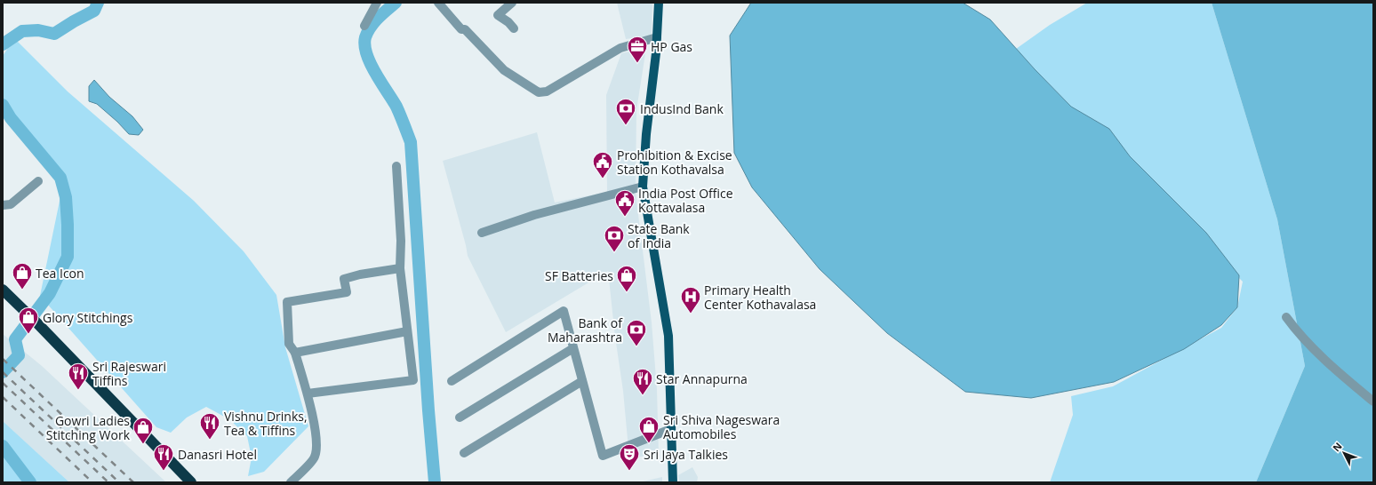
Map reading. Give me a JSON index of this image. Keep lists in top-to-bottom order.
{
  "places": {
    "office": ["HP Gas"],
    "bank": ["IndusInd Bank", "State Bank of India", "Bank of Maharashtra"],
    "public building": ["Prohibition & Excise Station Kothavalsa", "India Post Office Kottavalasa"],
    "shop": [
      "Tea Icon",
      "SF Batteries",
      "Glory Stitchings",
      "Sri Shiva Nageswara Automobiles",
      "Gowri Ladies Stitching Work"
    ],
    "hospital": ["Primary Health Center Kothavalasa"],
    "restaurant": [
      "Sri Rajeswari Tiffins",
      "Star Annapurna",
      "Vishnu Drinks, Tea & Tiffins",
      "Danasri Hotel"
    ],
    "theatre": ["Sri Jaya Talkies"]
  },
  "north": "top left"
}
